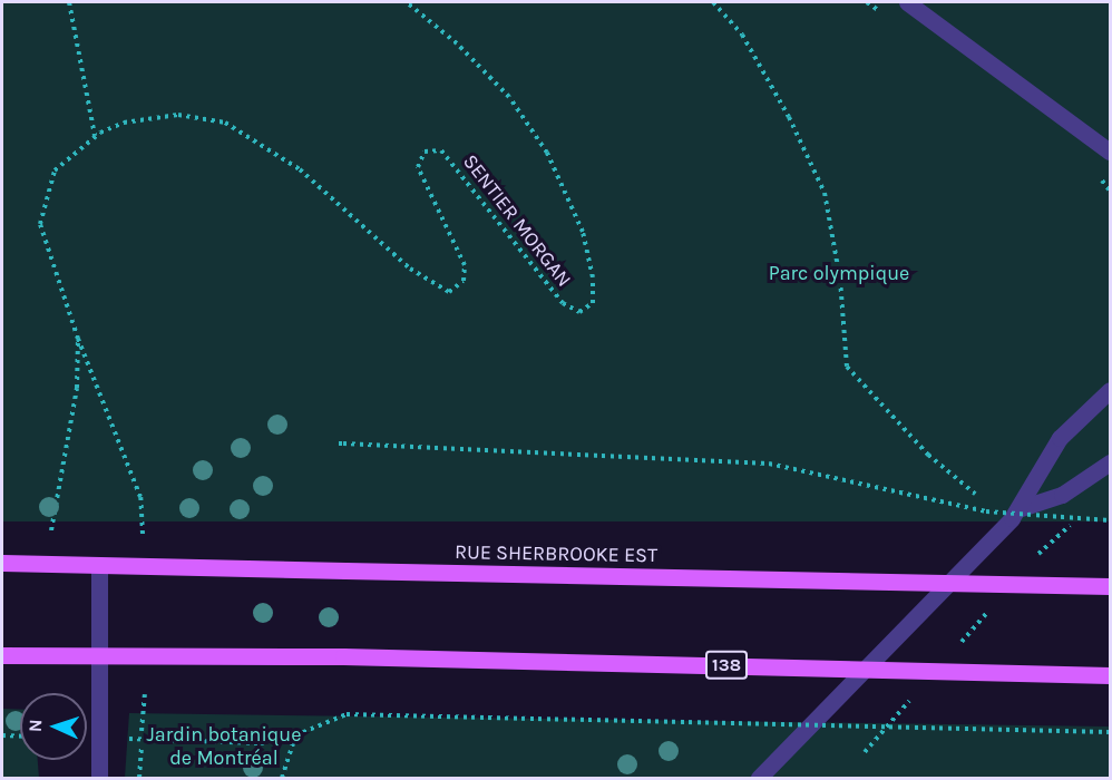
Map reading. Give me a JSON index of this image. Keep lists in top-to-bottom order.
{
  "streets": {
    "main road": ["RUE SHERBROOKE EST", "138"],
    "path": ["SENTIER MORGAN"]
  },
  "parks": ["Parc olympique", "Jardin botanique de Montréal"],
  "north": "left"
}
